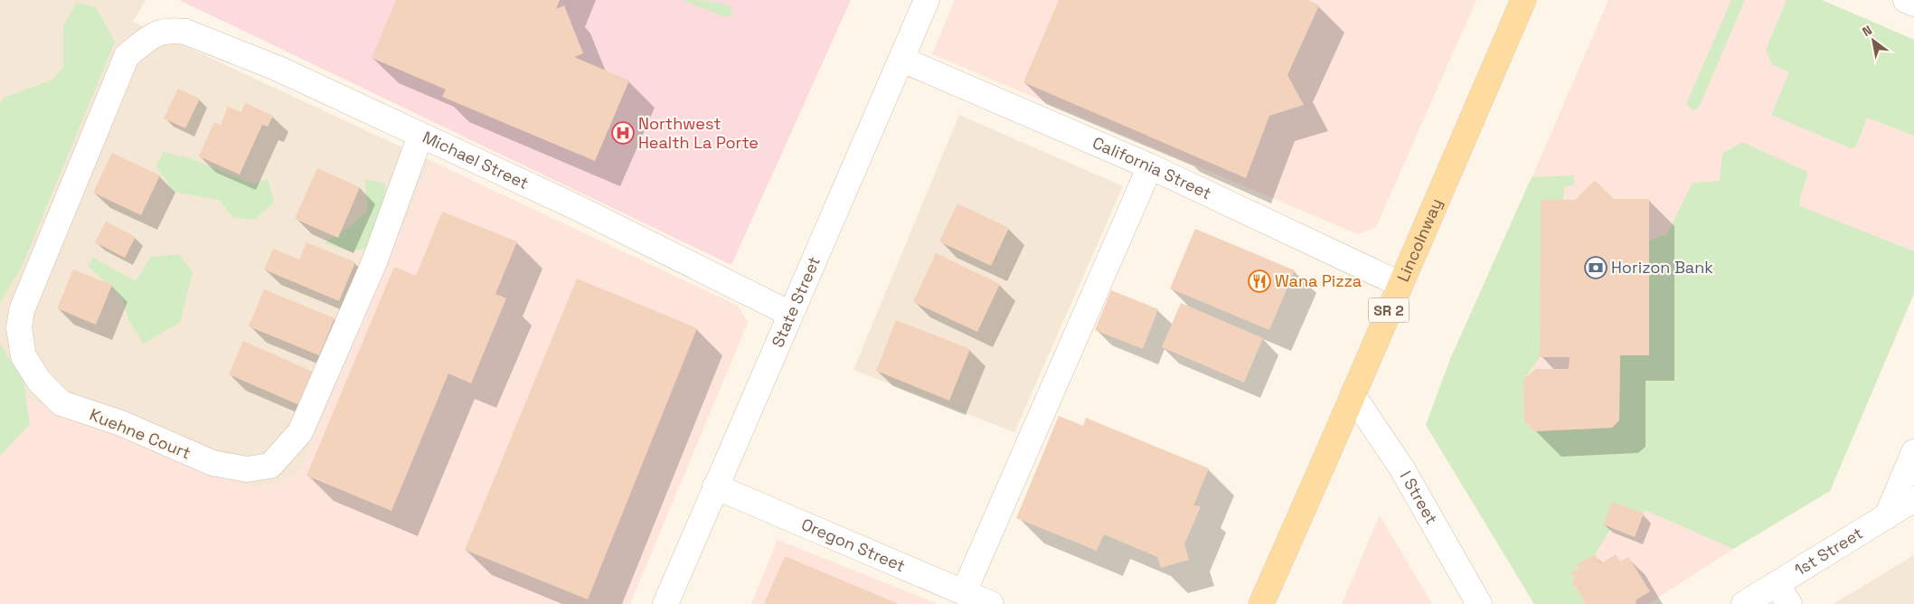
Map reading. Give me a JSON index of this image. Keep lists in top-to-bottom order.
{
  "streets": {
    "main road": ["Lincolnway", "SR 2"],
    "street": [
      "Michael Street",
      "California Street",
      "State Street",
      "Kuehne Court",
      "I Street",
      "Oregon Street",
      "1st Street"
    ]
  },
  "crossings": [
    ["Michael Street", "State Street"],
    ["Michael Street", "Kuehne Court"],
    ["California Street", "Lincolnway"],
    ["California Street", "State Street"],
    ["Lincolnway", "I Street"],
    ["State Street", "Oregon Street"]
  ],
  "places": {
    "hospital": ["Northwest Health La Porte"],
    "bank": ["Horizon Bank"],
    "restaurant": ["Wana Pizza"]
  },
  "north": "top left"
}
